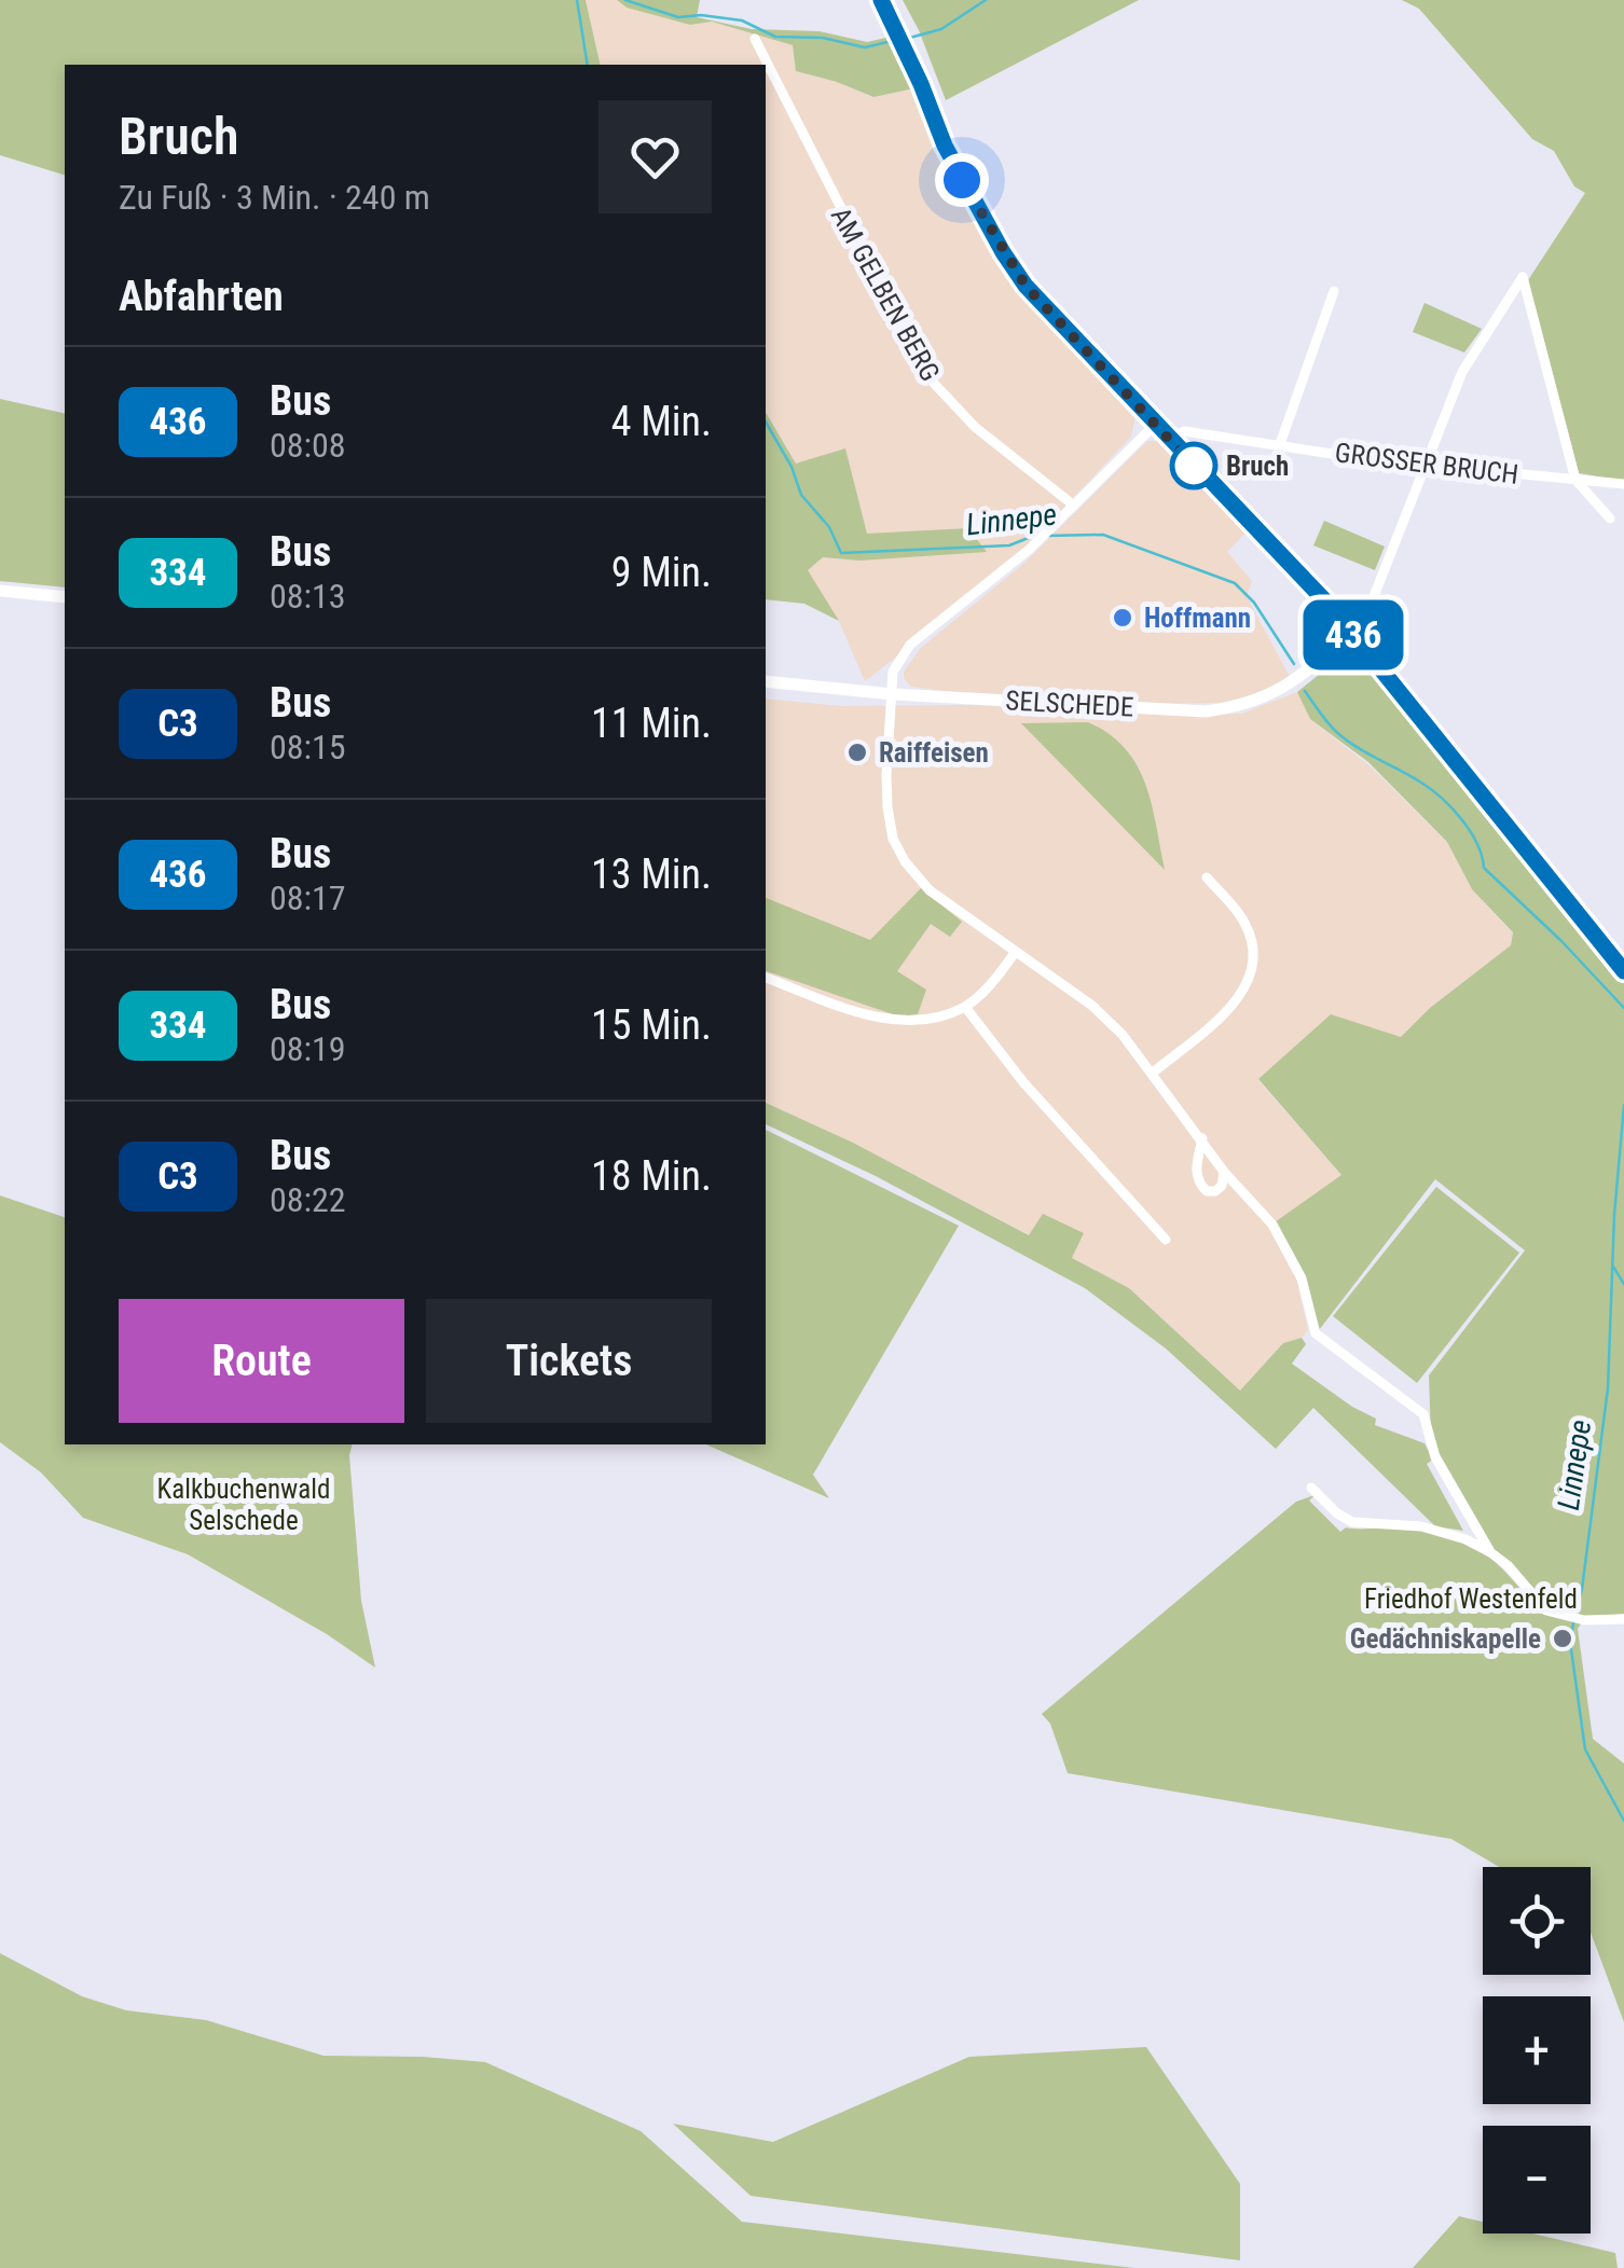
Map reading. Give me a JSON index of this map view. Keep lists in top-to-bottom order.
{
  "streets": {
    "street": ["AM GELBEN BERG", "GROSSER BRUCH", "SELSCHEDE"]
  },
  "water": ["Linnepe"],
  "parks": ["Kalkbuchenwald Selschede", "Friedhof Westenfeld"],
  "places": [
    "Bruch",
    "Hoffmann",
    "Raiffeisen",
    "Gedächniskapelle"
  ],
  "lines": ["bus line 436"],
  "page": {
    "on_map": "436",
    "heading": [
      ["Bruch", "Zu Fuß · 3 Min. · 240 m"],
      "Abfahrten"
    ],
    "list": [
      {
        "mark": "436",
        "name": "Bus",
        "note": "08:08",
        "value": "4 Min."
      },
      {
        "mark": "334",
        "name": "Bus",
        "note": "08:13",
        "value": "9 Min."
      },
      {
        "mark": "C3",
        "name": "Bus",
        "note": "08:15",
        "value": "11 Min."
      },
      {
        "mark": "436",
        "name": "Bus",
        "note": "08:17",
        "value": "13 Min."
      },
      {
        "mark": "334",
        "name": "Bus",
        "note": "08:19",
        "value": "15 Min."
      },
      {
        "mark": "C3",
        "name": "Bus",
        "note": "08:22",
        "value": "18 Min."
      }
    ],
    "buttons": ["Route", "Tickets"],
    "map_buttons": ["+", "−"]
  }
}
